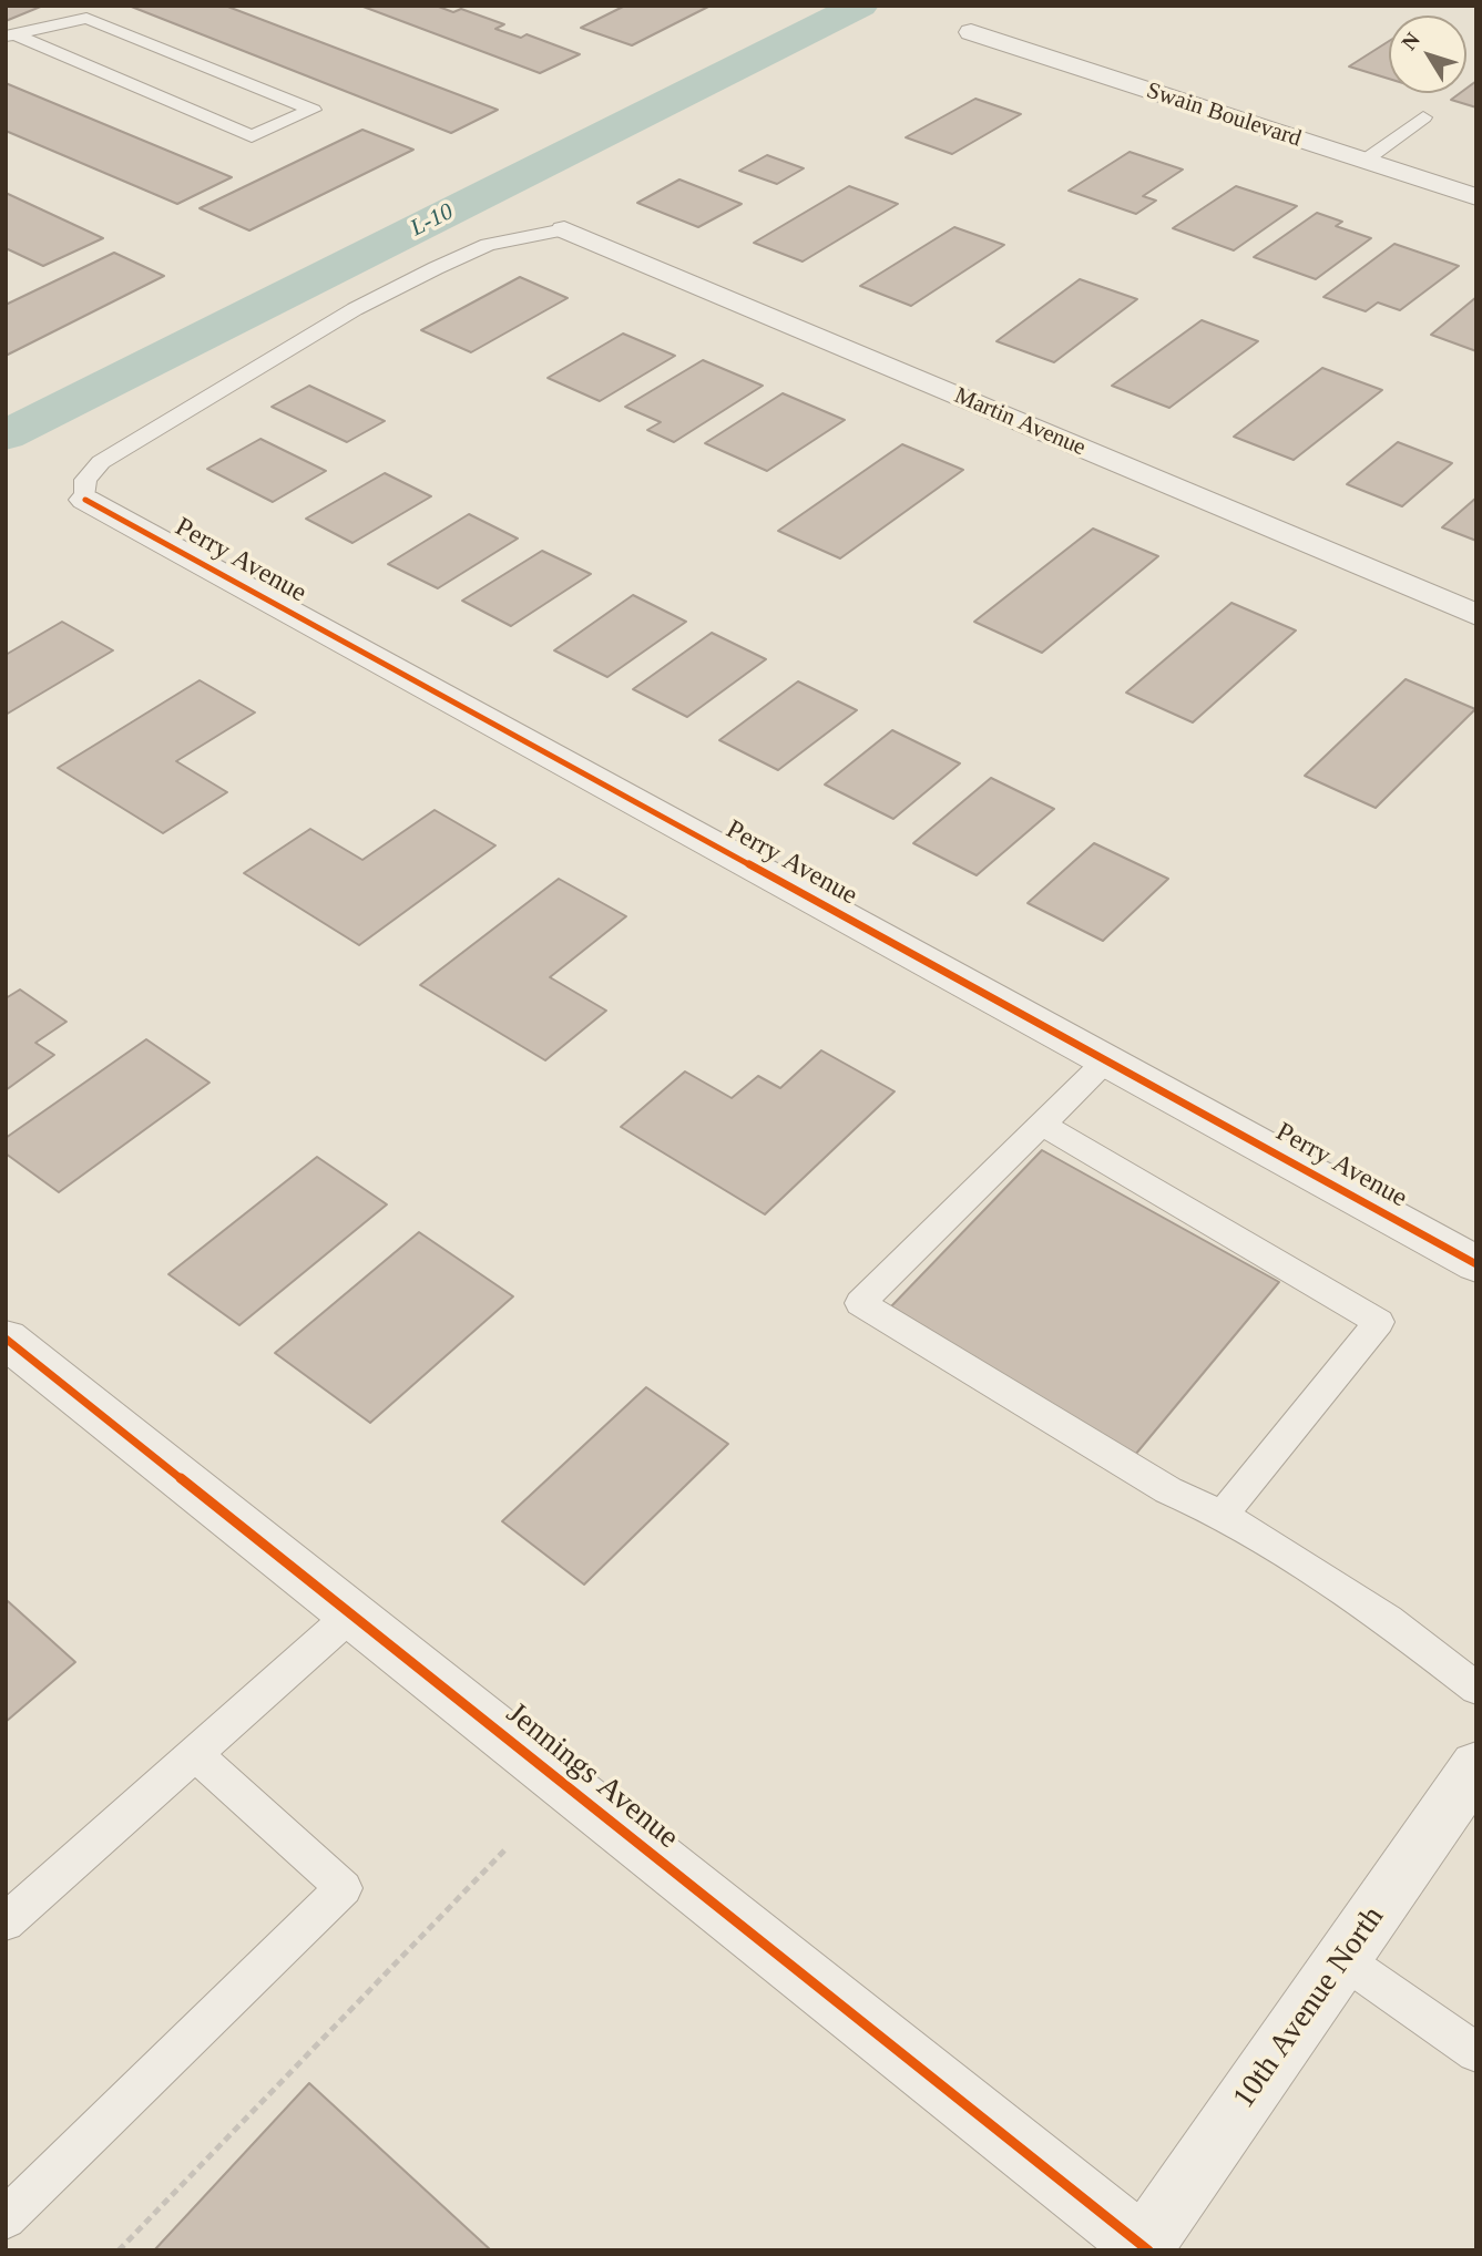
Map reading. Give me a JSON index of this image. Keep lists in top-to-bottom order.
{
  "streets": {
    "street": [
      "Swain Boulevard",
      "Martin Avenue",
      "Perry Avenue",
      "Jennings Avenue",
      "10th Avenue North"
    ]
  },
  "crossings": [
    ["Jennings Avenue", "10th Avenue North"]
  ],
  "water": ["L-10"],
  "north": "top left"
}
